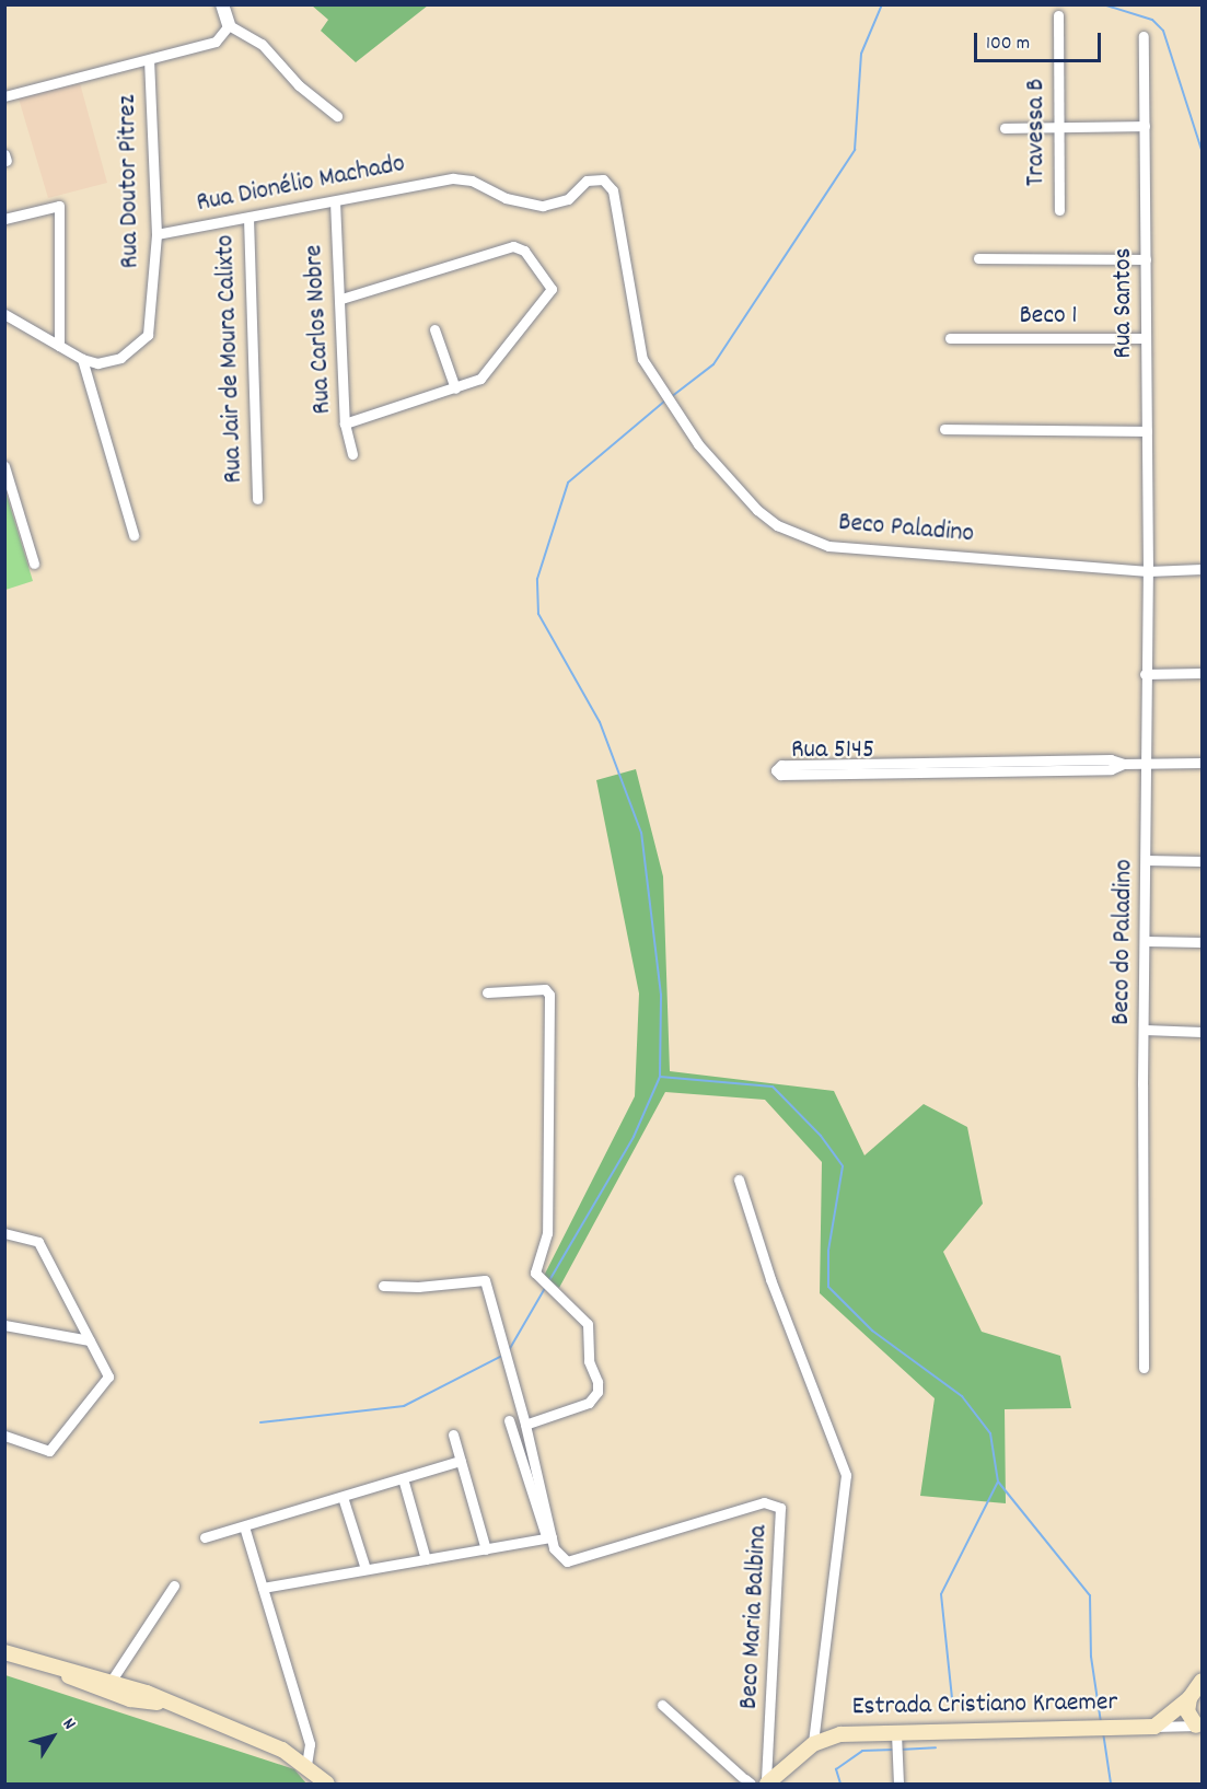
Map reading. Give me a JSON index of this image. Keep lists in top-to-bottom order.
{
  "streets": {
    "main road": ["Estrada Cristiano Kraemer"],
    "street": [
      "Travessa B",
      "Rua Doutor Pitrez",
      "Rua Dionélio Machado",
      "Rua Santos",
      "Beco 1",
      "Rua Carlos Nobre",
      "Rua Jair de Moura Calixto",
      "Beco Paladino",
      "Rua 5145",
      "Beco do Paladino",
      "Beco Maria Balbina"
    ]
  },
  "crossings": [
    ["Rua Doutor Pitrez", "Rua Dionélio Machado"],
    ["Rua Dionélio Machado", "Rua Carlos Nobre"],
    ["Rua Dionélio Machado", "Rua Jair de Moura Calixto"],
    ["Rua Dionélio Machado", "Beco Paladino"],
    ["Rua Santos", "Beco 1"],
    ["Rua Santos", "Beco Paladino"],
    ["Rua Santos", "Beco do Paladino"],
    ["Beco Paladino", "Beco do Paladino"],
    ["Rua 5145", "Beco do Paladino"],
    ["Beco Maria Balbina", "Estrada Cristiano Kraemer"]
  ],
  "scale_bar": "100 m",
  "north": "top right"
}
